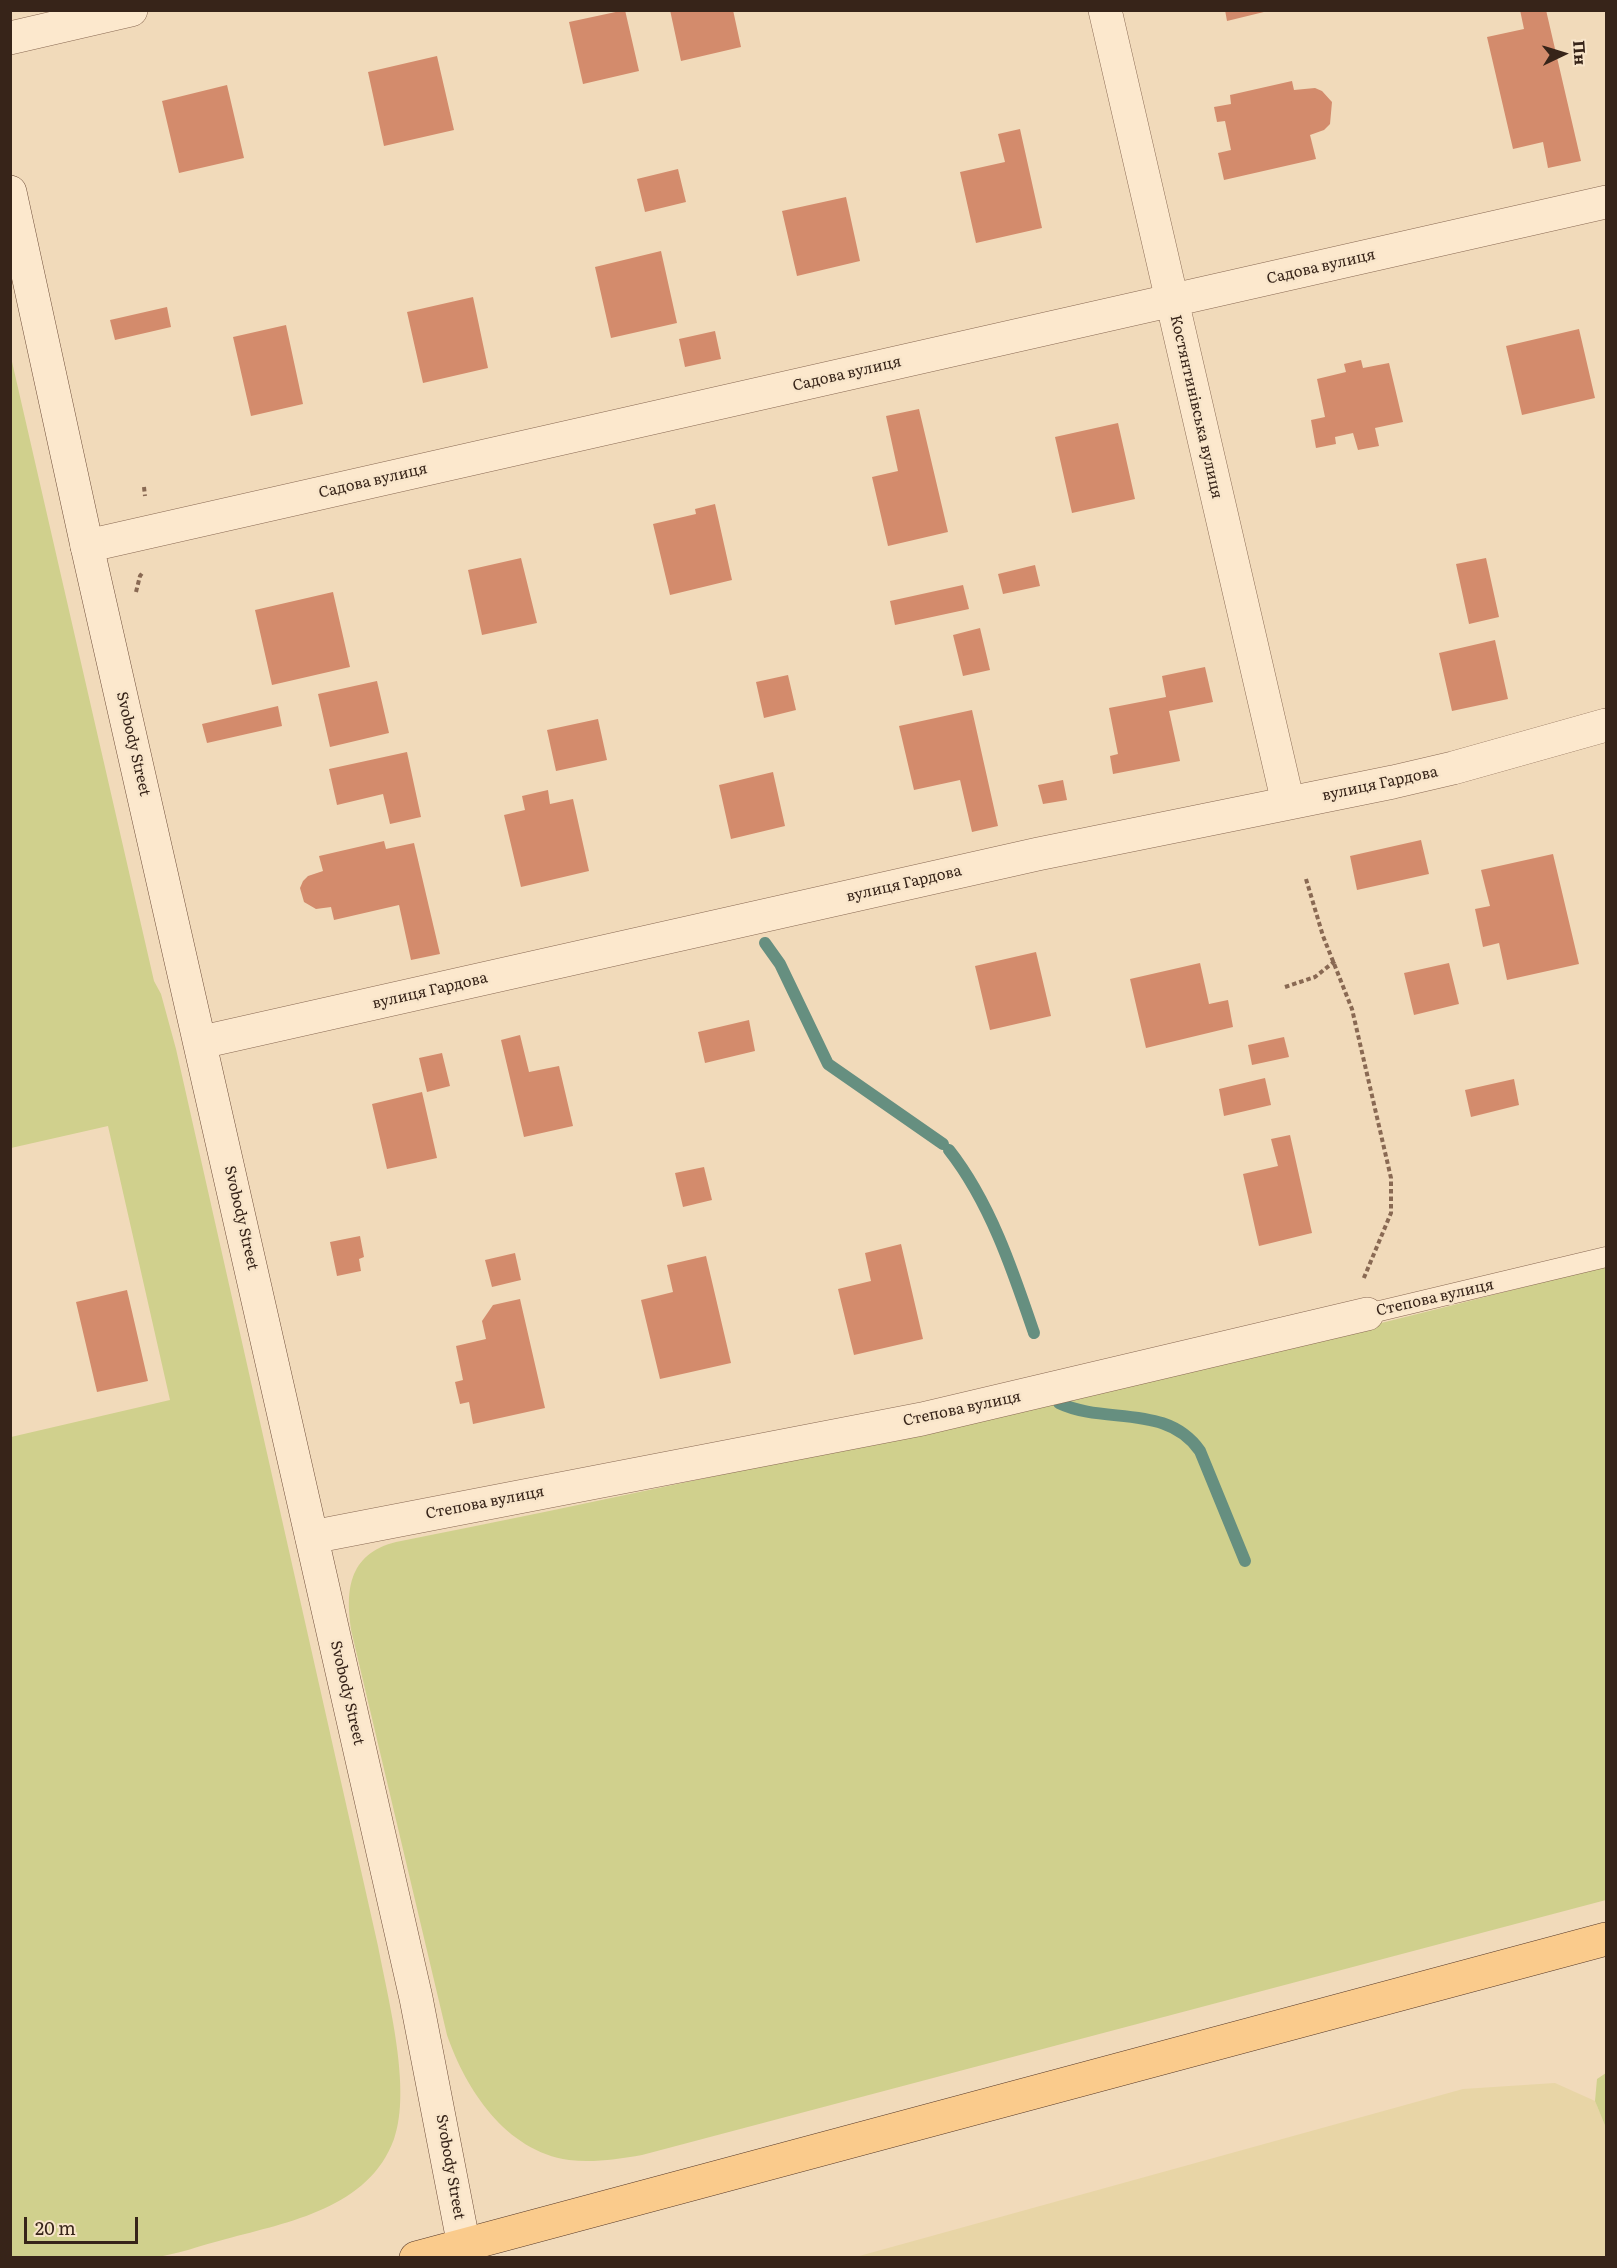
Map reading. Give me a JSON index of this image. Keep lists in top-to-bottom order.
{
  "streets": {
    "street": [
      "Садова вулиця",
      "Костянтинівська вулиця",
      "Svobody Street",
      "вулиця Гардова",
      "Степова вулиця"
    ]
  },
  "crossings": [
    ["Садова вулиця", "Костянтинівська вулиця"],
    ["Садова вулиця", "Svobody Street"],
    ["Костянтинівська вулиця", "вулиця Гардова"],
    ["Svobody Street", "вулиця Гардова"],
    ["Svobody Street", "Степова вулиця"]
  ],
  "scale_bar": "20 m",
  "north": "right"
}
